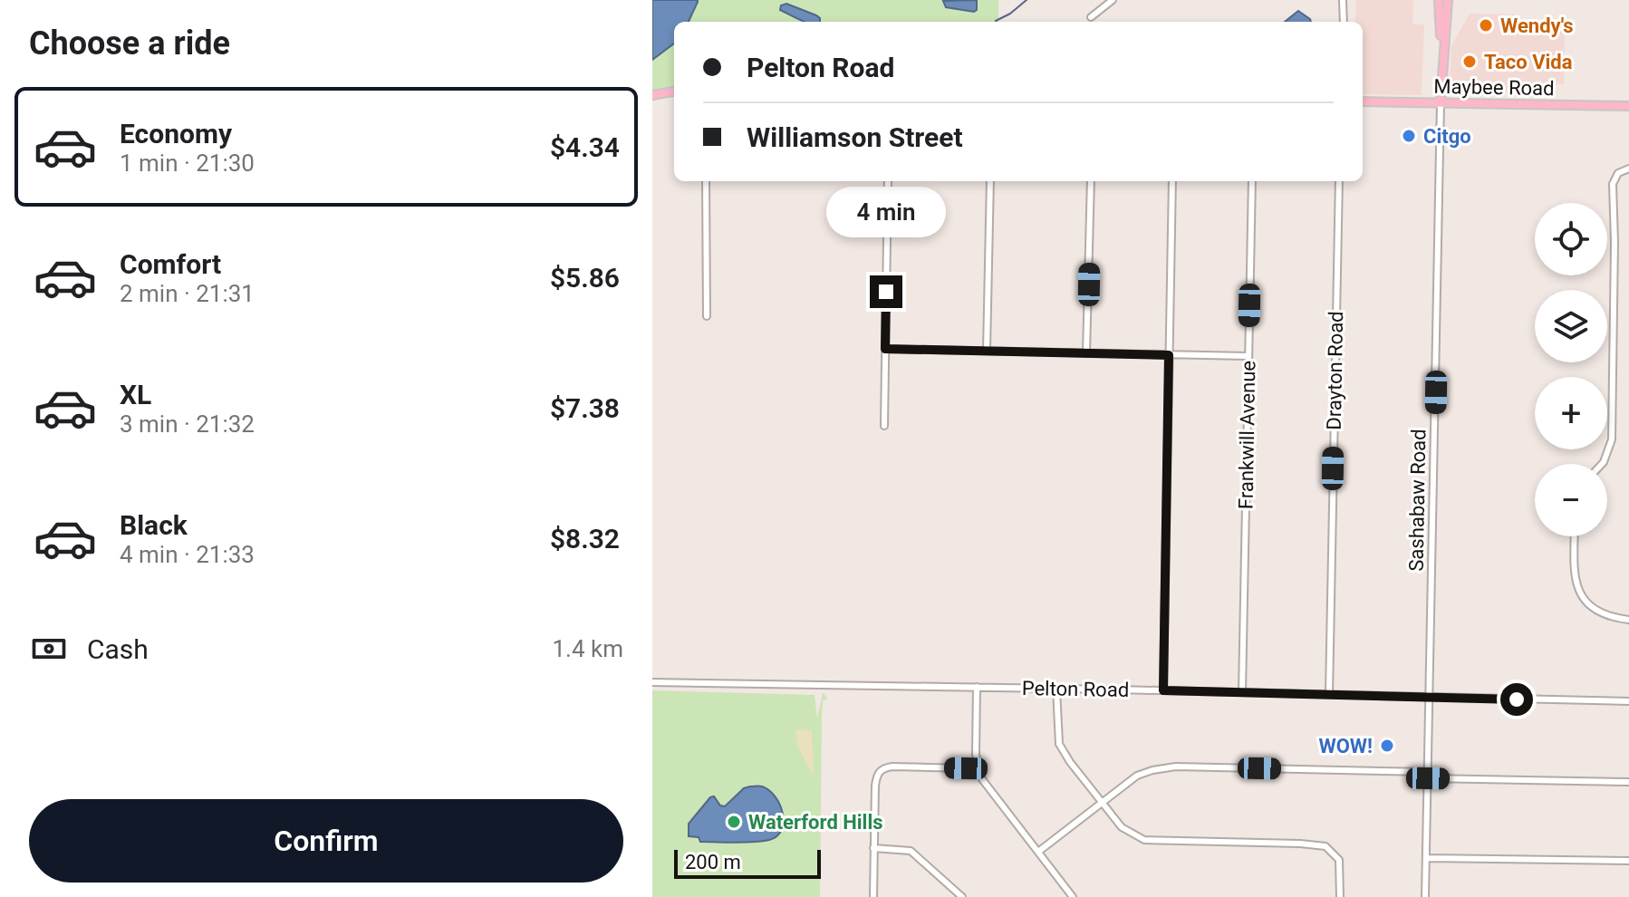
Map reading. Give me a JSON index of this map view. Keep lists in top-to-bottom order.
{
  "streets": {
    "main road": ["Maybee Road", "Sashabaw Road"],
    "street": ["Drayton Road", "Frankwill Avenue", "Pelton Road"]
  },
  "crossings": [
    ["Maybee Road", "Sashabaw Road"],
    ["Drayton Road", "Pelton Road"],
    ["Frankwill Avenue", "Pelton Road"],
    ["Sashabaw Road", "Pelton Road"]
  ],
  "places": [
    "Wendy's",
    "Taco Vida",
    "Citgo",
    "WOW!",
    "Waterford Hills"
  ],
  "scale_bar": "200 m",
  "page": {
    "heading": "Choose a ride",
    "banner": ["Pelton Road", "Williamson Street"],
    "list": [
      {
        "name": "Economy",
        "note": "1 min · 21:30",
        "value": "$4.34"
      },
      {
        "name": "Comfort",
        "note": "2 min · 21:31",
        "value": "$5.86"
      },
      {
        "name": "XL",
        "note": "3 min · 21:32",
        "value": "$7.38"
      },
      {
        "name": "Black",
        "note": "4 min · 21:33",
        "value": "$8.32"
      }
    ],
    "bubble": "4 min",
    "map_buttons": ["+", "−"],
    "pay": ["Cash", "1.4 km"],
    "buttons": "Confirm",
    "scale": "200 m"
  }
}
